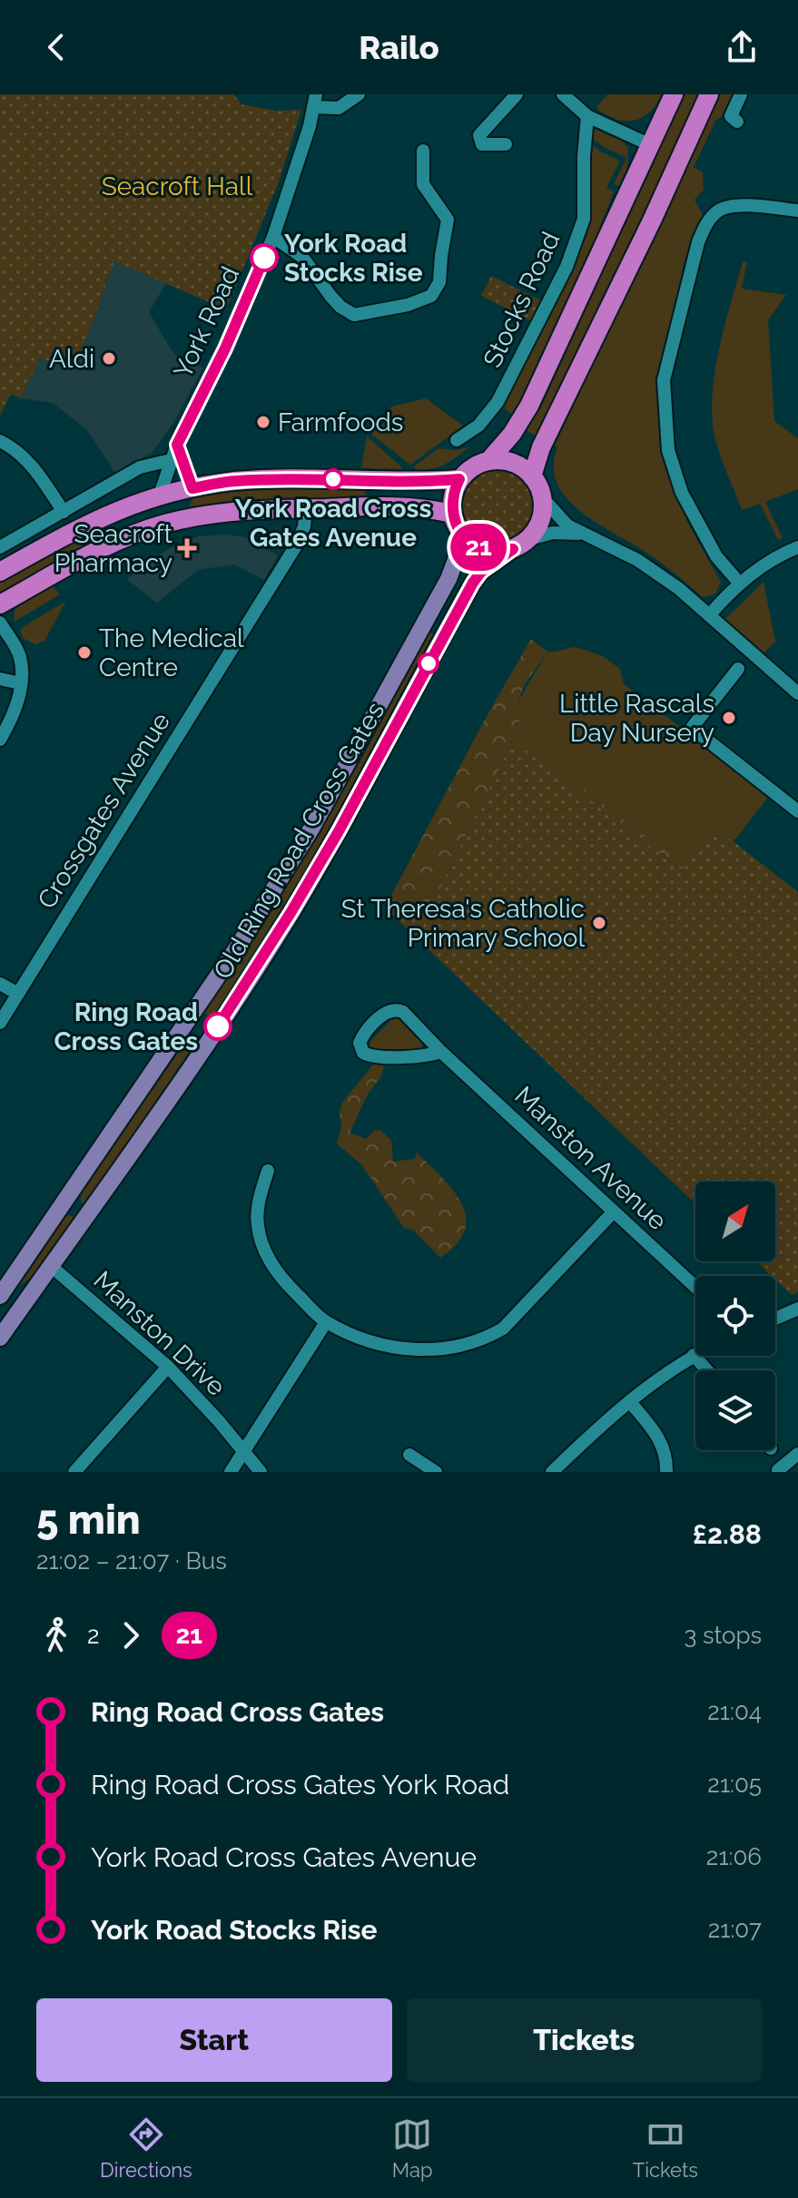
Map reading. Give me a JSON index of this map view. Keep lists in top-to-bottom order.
{
  "streets": {
    "main road": ["Old Ring Road Cross Gates"],
    "street": [
      "Stocks Road",
      "York Road",
      "Crossgates Avenue",
      "Manston Avenue",
      "Manston Drive"
    ]
  },
  "crossings": [
    ["Old Ring Road Cross Gates", "Manston Drive"]
  ],
  "parks": ["Seacroft Hall"],
  "places": {
    "other": [
      "York Road Stocks Rise",
      "Aldi",
      "Farmfoods",
      "York Road Cross Gates Avenue",
      "The Medical Centre",
      "Little Rascals Day Nursery",
      "St Theresa's Catholic Primary School",
      "Ring Road Cross Gates"
    ],
    "health": ["Seacroft Pharmacy"]
  },
  "lines": ["bus line 21"],
  "north": "top right",
  "page": {
    "header": "Railo",
    "on_map": "21",
    "heading": ["5 min", "21:02 – 21:07 · Bus", "£2.88"],
    "legs": ["2", "21", "3 stops"],
    "list": [
      {
        "name": "Ring Road Cross Gates",
        "value": "21:04"
      },
      {
        "name": "Ring Road Cross Gates York Road",
        "value": "21:05"
      },
      {
        "name": "York Road Cross Gates Avenue",
        "value": "21:06"
      },
      {
        "name": "York Road Stocks Rise",
        "value": "21:07"
      }
    ],
    "buttons": ["Start", "Tickets"],
    "tabs": ["Directions", "Map", "Tickets"]
  }
}
